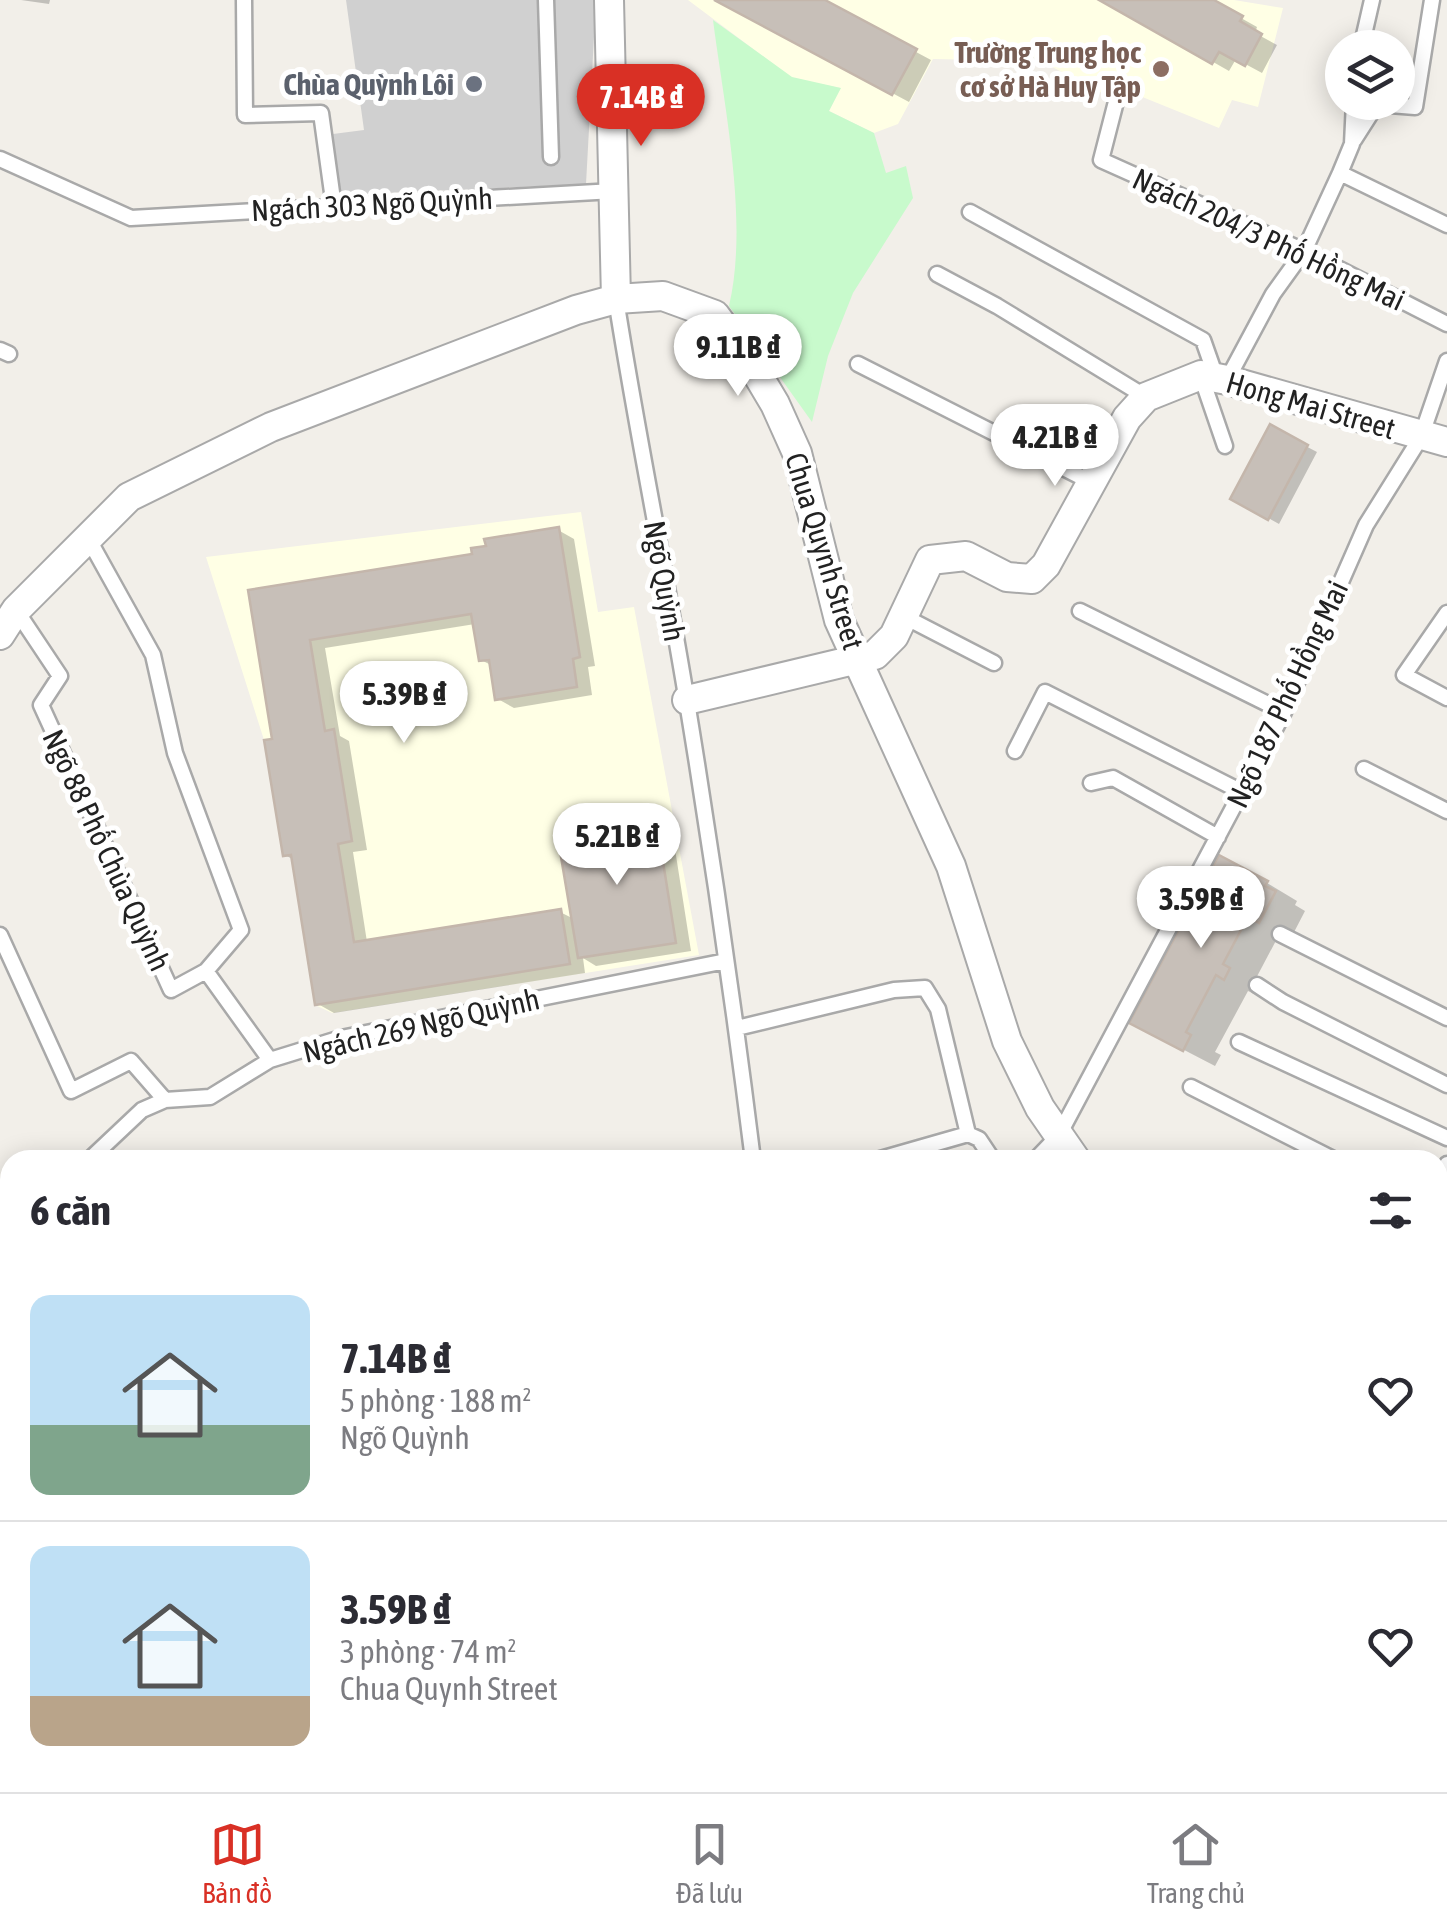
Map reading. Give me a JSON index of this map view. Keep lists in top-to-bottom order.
{
  "streets": {
    "street": ["Hong Mai Street", "Chua Quynh Street", "Ngõ Quỳnh"],
    "lane": [
      "Ngách 303 Ngõ Quỳnh",
      "Ngách 204/3 Phố Hồng Mai",
      "Ngõ 187 Phố Hồng Mai",
      "Ngõ 88 Phố Chùa Quỳnh",
      "Ngách 269 Ngõ Quỳnh"
    ]
  },
  "crossings": [
    ["Ngách 303 Ngõ Quỳnh", "Ngõ Quỳnh"],
    ["Hong Mai Street", "Ngõ 187 Phố Hồng Mai"],
    ["Chua Quynh Street", "Ngõ Quỳnh"],
    ["Chua Quynh Street", "Ngõ 187 Phố Hồng Mai"],
    ["Chua Quynh Street", "Ngõ 88 Phố Chùa Quỳnh"],
    ["Ngõ Quỳnh", "Ngách 269 Ngõ Quỳnh"]
  ],
  "places": ["Trường Trung học cơ sở Hà Huy Tập", "Chùa Quỳnh Lôi"],
  "page": {
    "price": [
      "7.14B ₫",
      "9.11B ₫",
      "4.21B ₫",
      "5.39B ₫",
      "5.21B ₫",
      "3.59B ₫"
    ],
    "heading": "6 căn",
    "list": [
      {
        "name": "7.14B ₫",
        "note": "5 phòng · 188 m² · Ngõ Quỳnh"
      },
      {
        "name": "3.59B ₫",
        "note": "3 phòng · 74 m² · Chua Quynh Street"
      }
    ],
    "tabs": ["Bản đồ", "Đã lưu", "Trang chủ"]
  }
}
